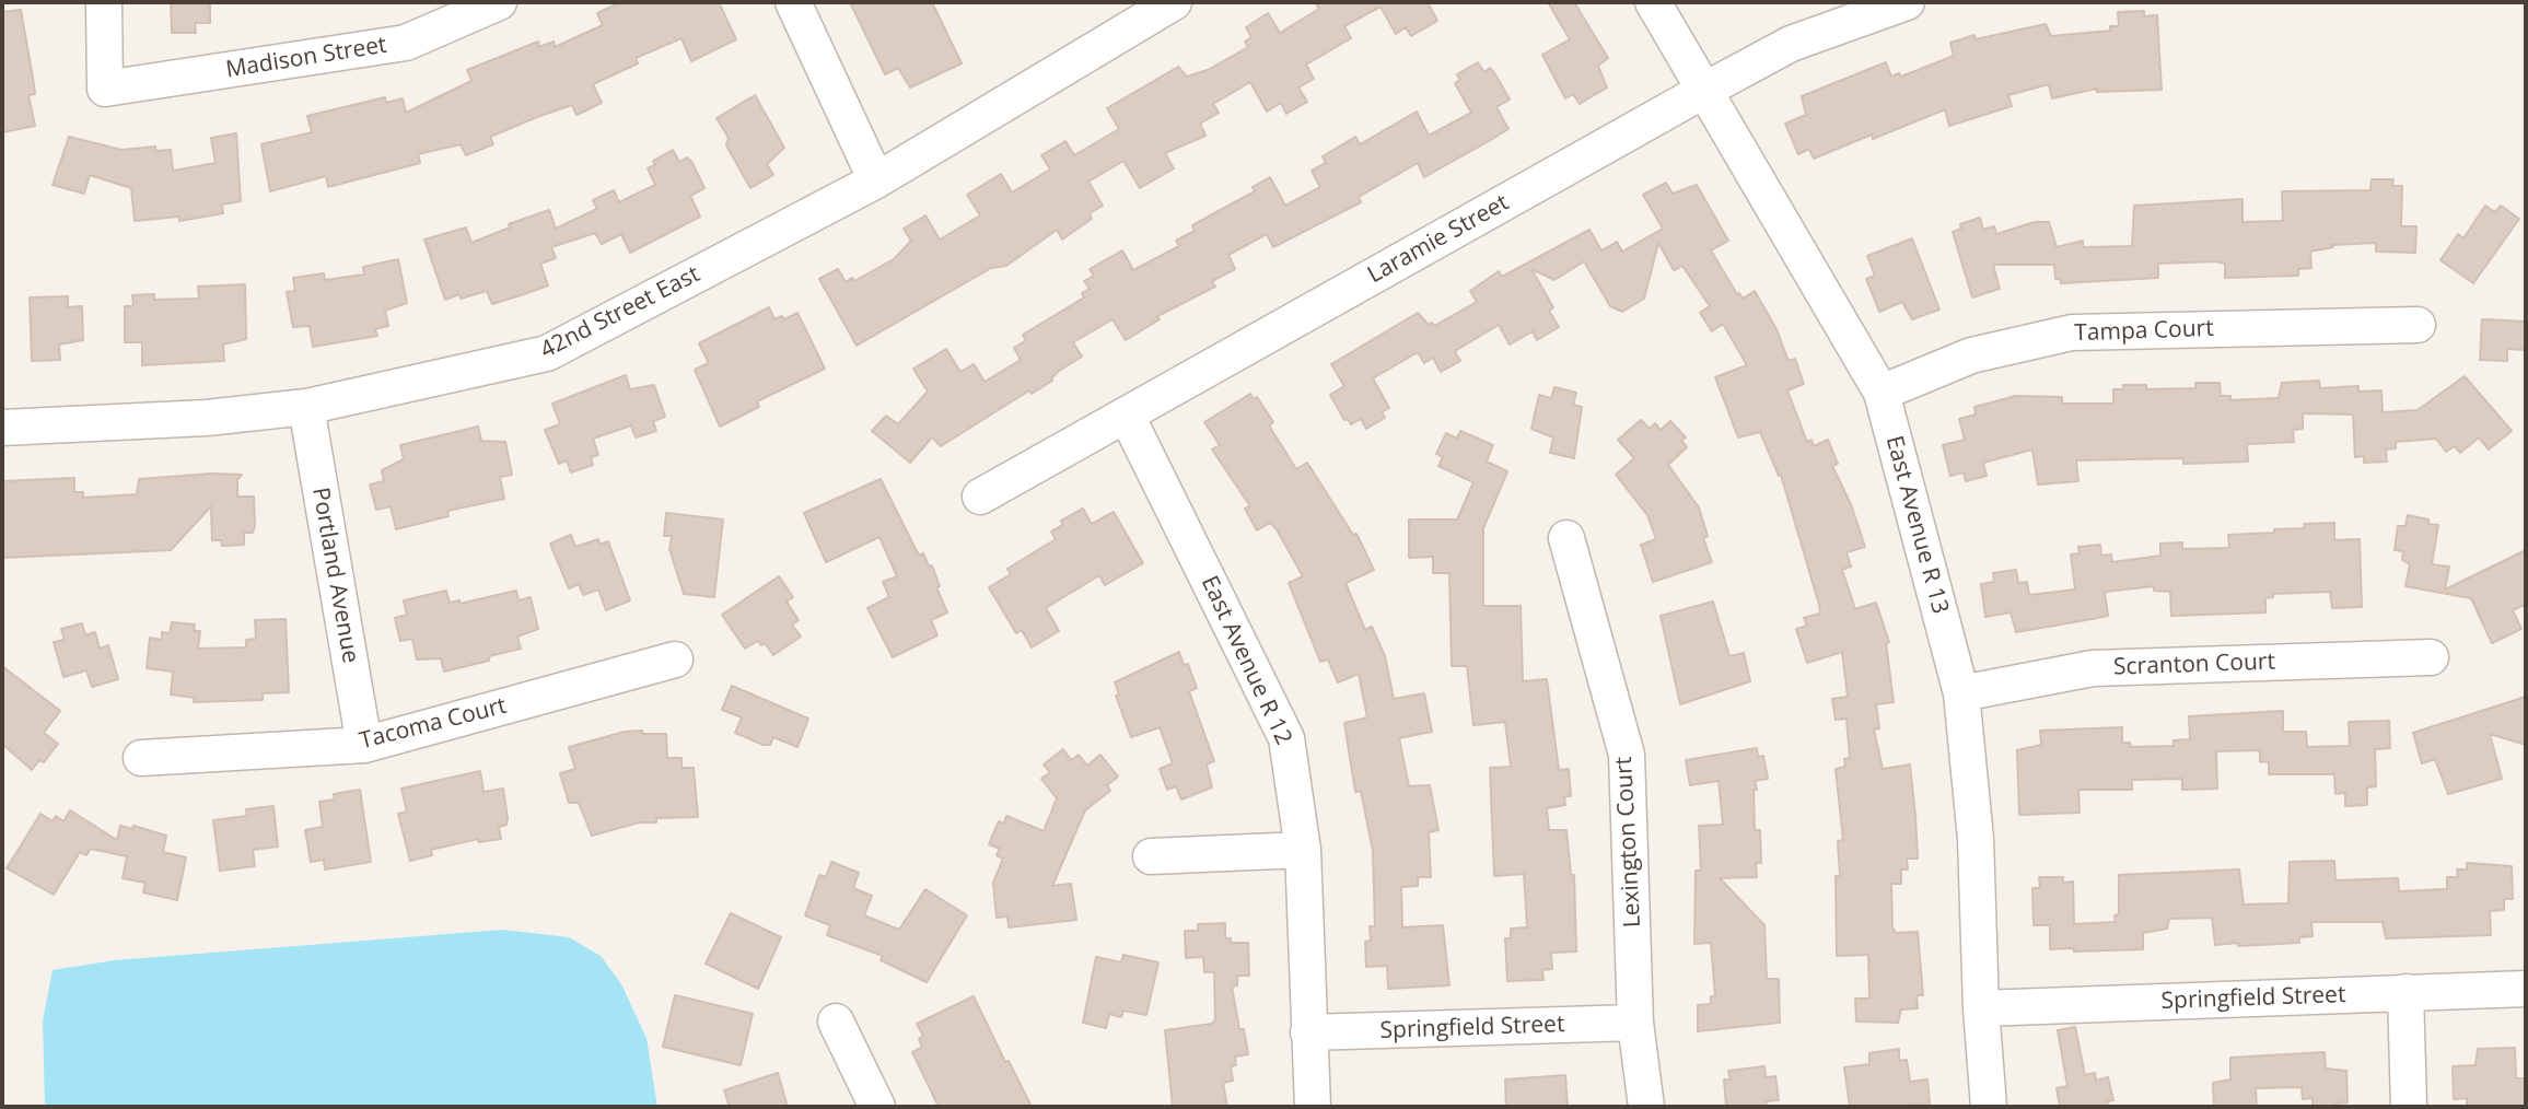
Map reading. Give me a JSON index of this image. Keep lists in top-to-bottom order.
{
  "streets": {
    "street": [
      "Madison Street",
      "Laramie Street",
      "42nd Street East",
      "Tampa Court",
      "East Avenue R 13",
      "Portland Avenue",
      "East Avenue R 12",
      "Scranton Court",
      "Tacoma Court",
      "Lexington Court",
      "Springfield Street"
    ]
  },
  "crossings": [
    ["Laramie Street", "East Avenue R 13"],
    ["Laramie Street", "East Avenue R 12"],
    ["42nd Street East", "Portland Avenue"],
    ["Tampa Court", "East Avenue R 13"],
    ["East Avenue R 13", "Scranton Court"],
    ["East Avenue R 13", "Springfield Street"],
    ["Portland Avenue", "Tacoma Court"],
    ["East Avenue R 12", "Springfield Street"],
    ["Lexington Court", "Springfield Street"]
  ]
}
